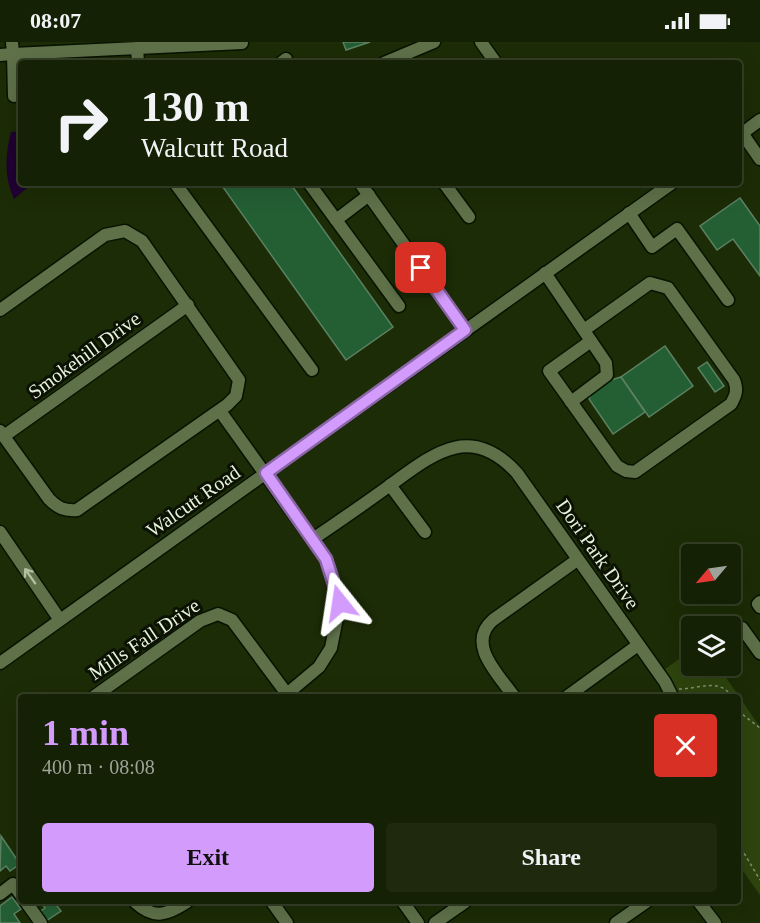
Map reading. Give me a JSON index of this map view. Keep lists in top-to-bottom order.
{
  "streets": {
    "street": [
      "Smokehill Drive",
      "Walcutt Road",
      "Dori Park Drive",
      "Mills Fall Drive"
    ]
  },
  "north": "bottom left",
  "page": {
    "status": "08:07",
    "turn": ["130 m", "Walcutt Road"],
    "heading": ["1 min", "400 m · 08:08"],
    "buttons": ["Exit", "Share"]
  }
}
